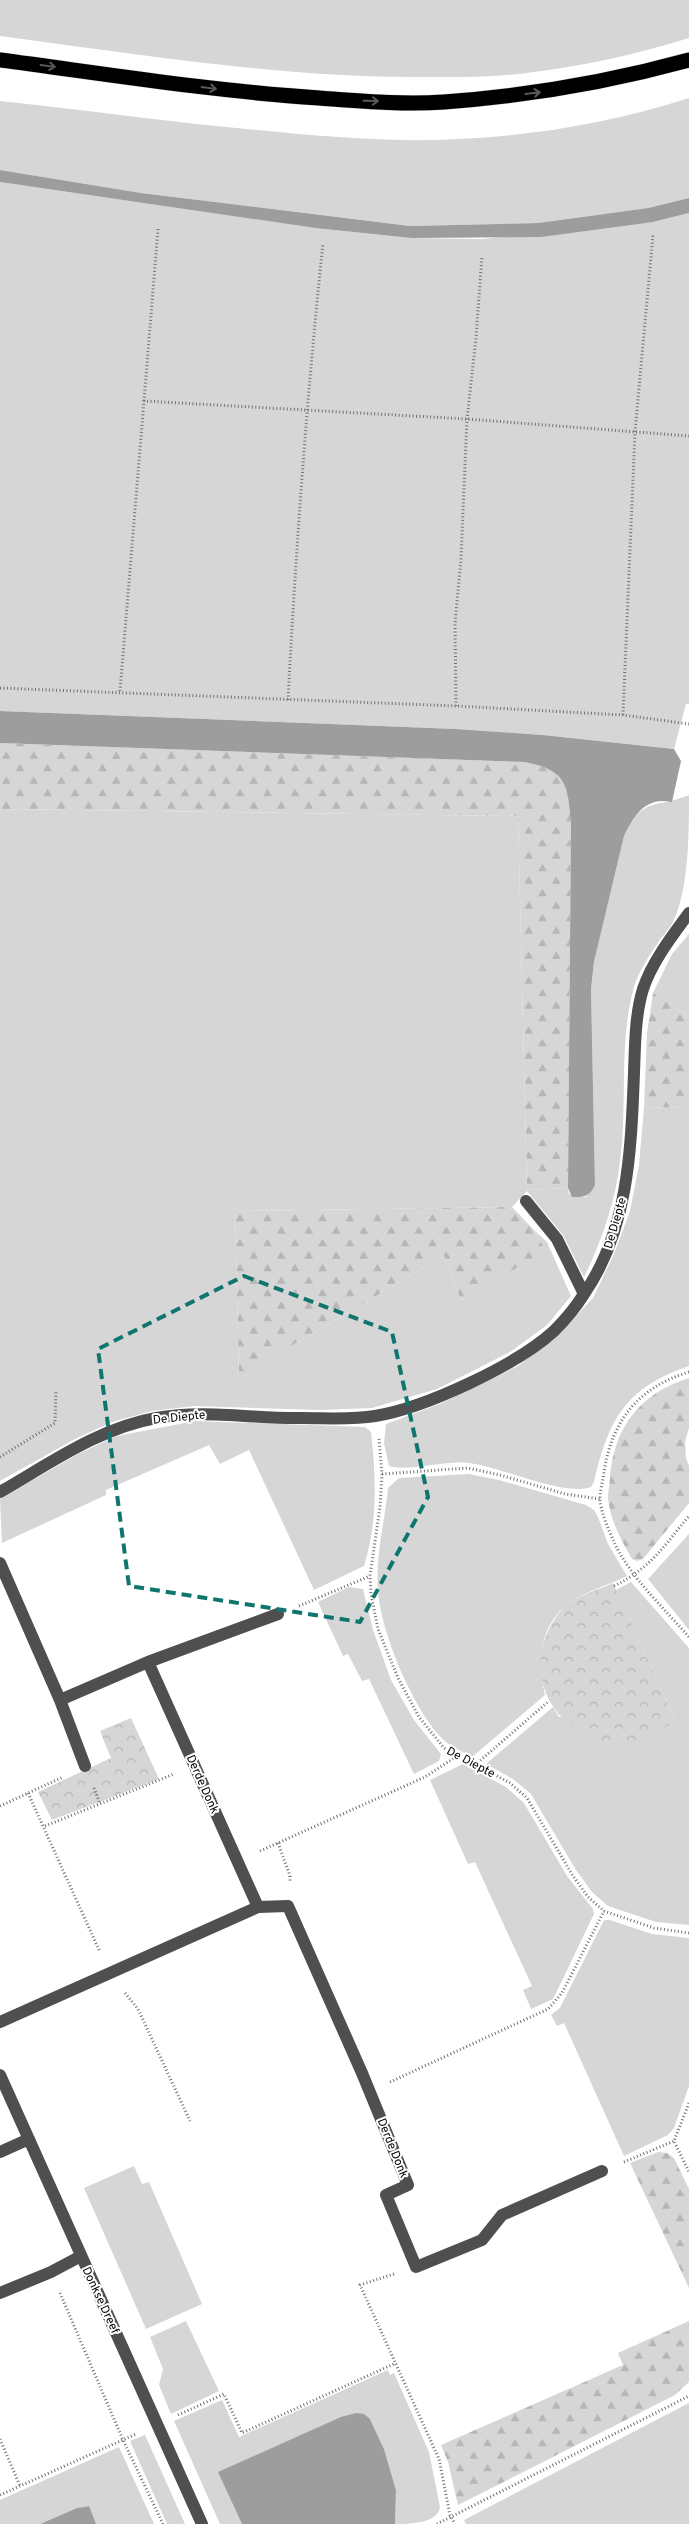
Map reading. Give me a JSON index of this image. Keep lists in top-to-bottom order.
{
  "streets": {
    "street": ["De Diepte", "Derde Donk", "Donkse Dreef"]
  }
}
